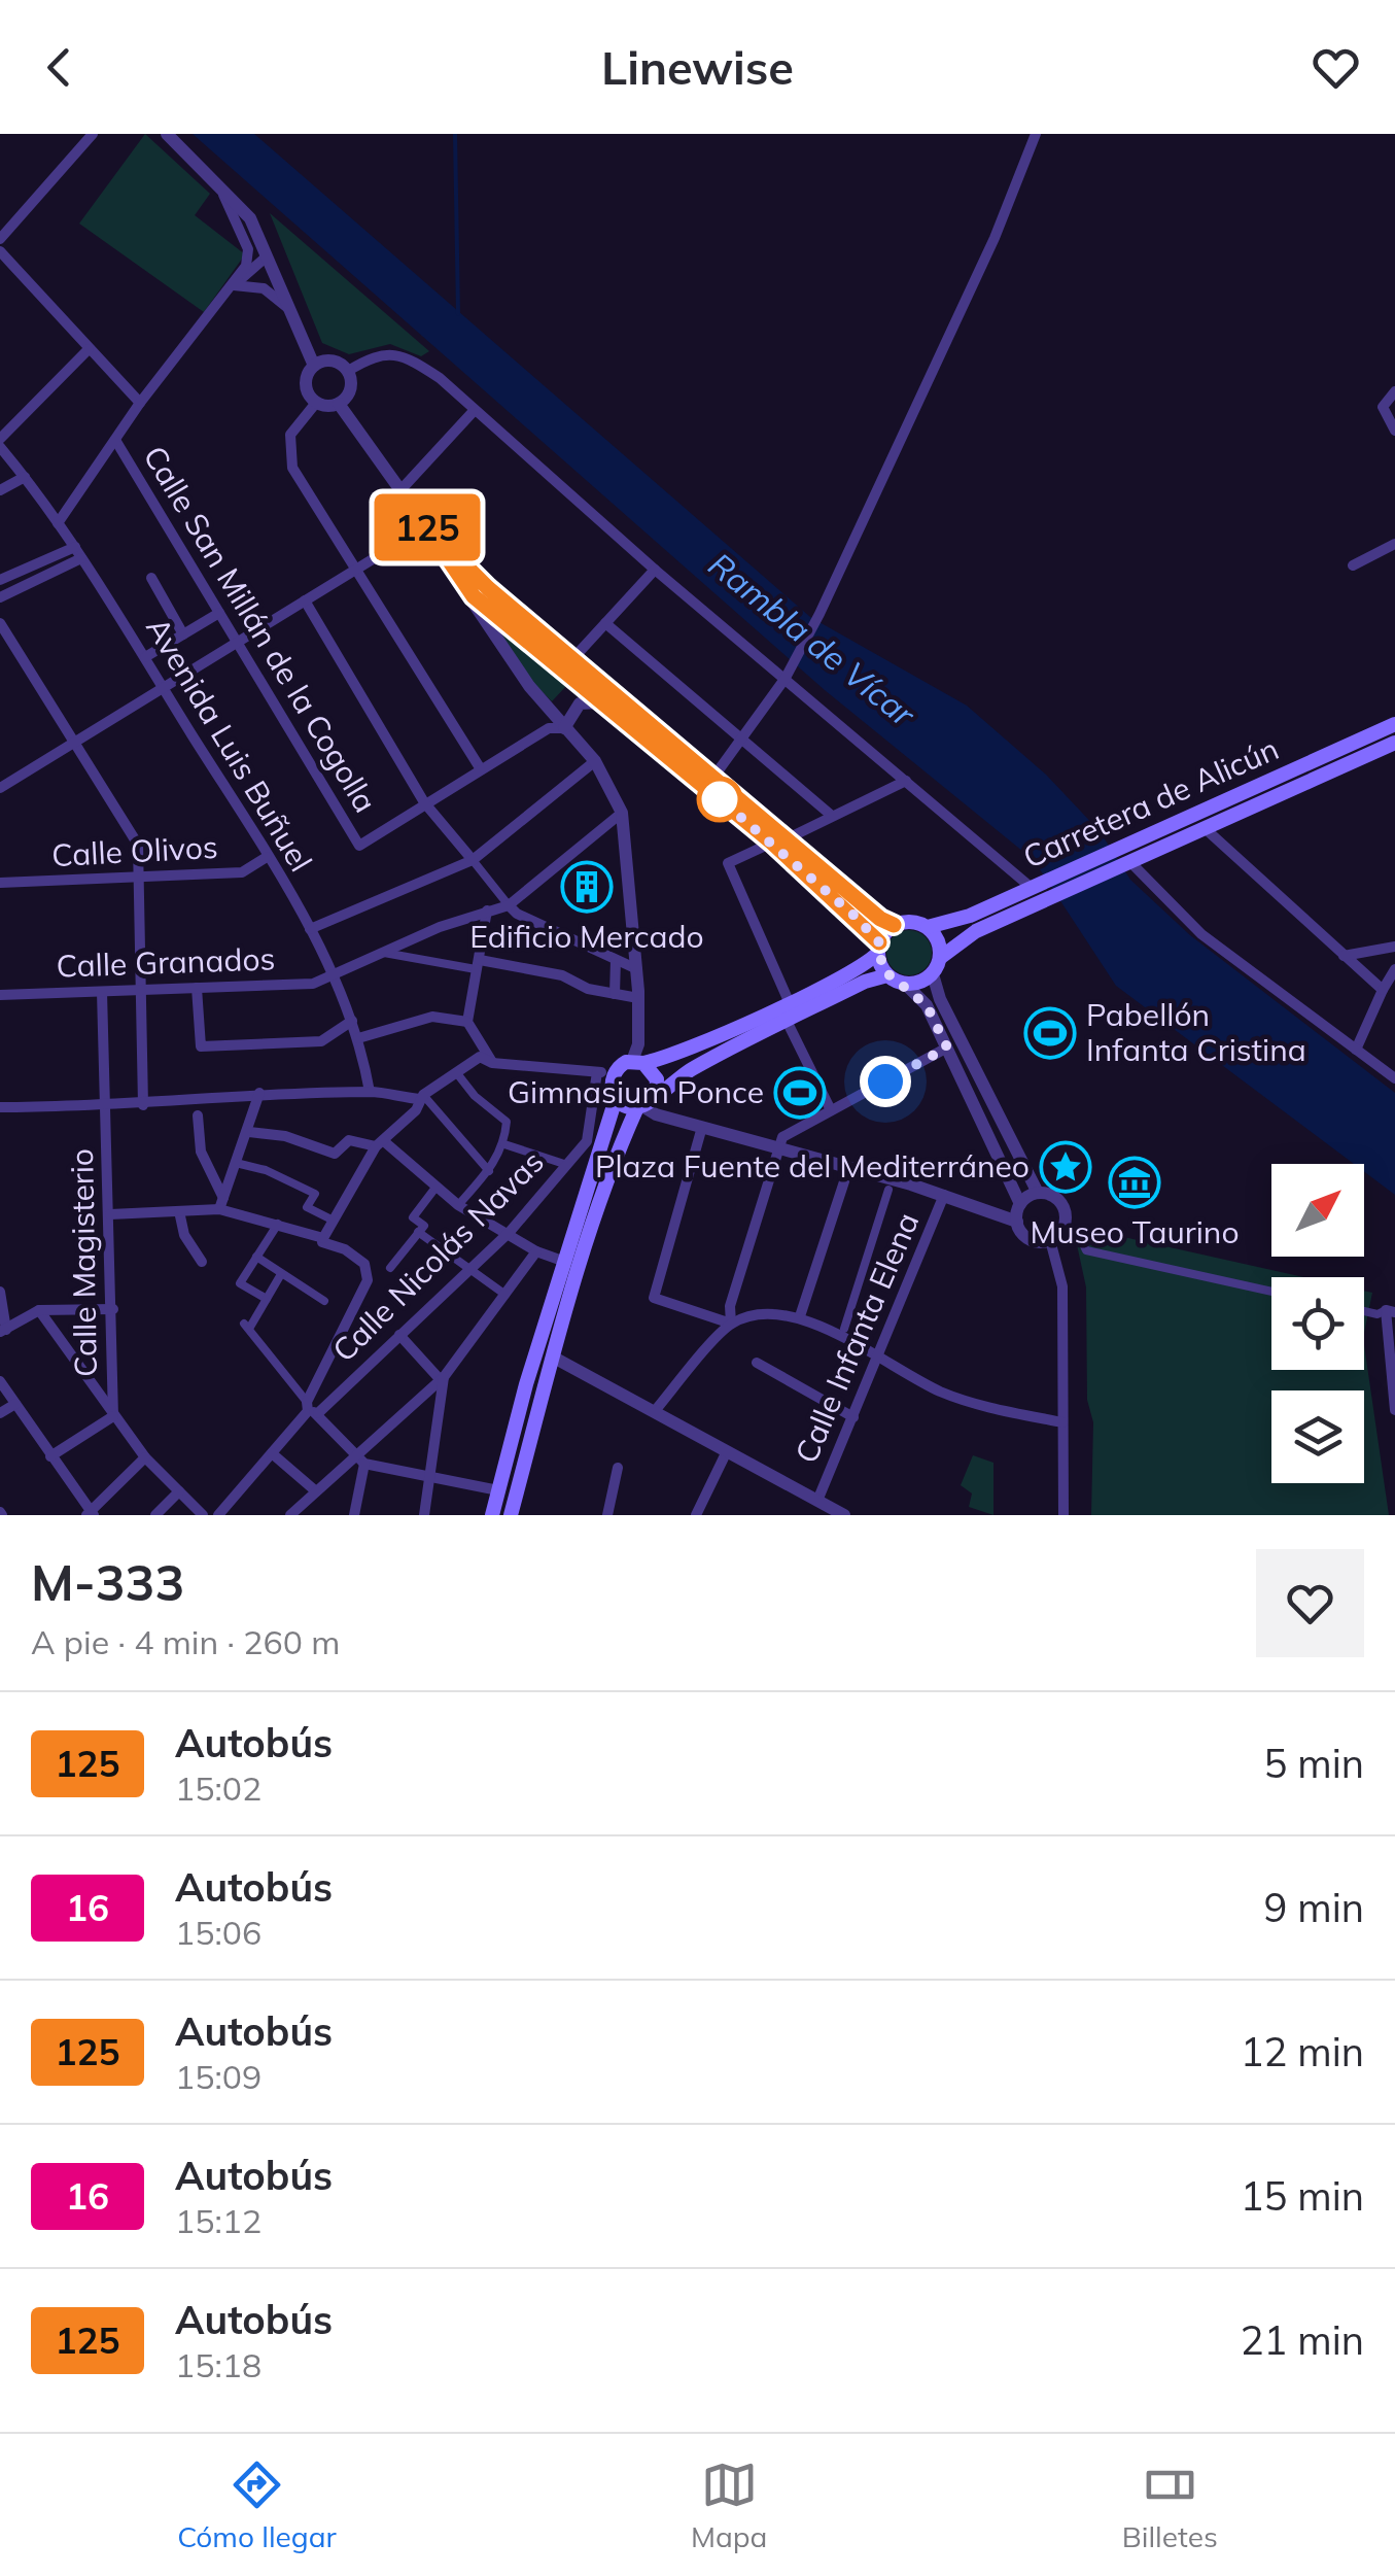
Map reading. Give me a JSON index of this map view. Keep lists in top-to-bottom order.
{
  "streets": {
    "main road": ["Carretera de Alicún"],
    "street": [
      "Calle San Millán de la Cogolla",
      "Avenida Luis Buñuel",
      "Calle Olivos",
      "Calle Granados",
      "Calle Nicolás Navas",
      "Calle Magisterio",
      "Calle Infanta Elena"
    ]
  },
  "crossings": [
    ["Avenida Luis Buñuel", "Calle Olivos"],
    ["Avenida Luis Buñuel", "Calle Granados"],
    ["Calle Granados", "Calle Magisterio"]
  ],
  "water": ["Rambla de Vícar"],
  "places": {
    "building": ["Edificio Mercado"],
    "sports": ["Pabellón Infanta Cristina", "Gimnasium Ponce"],
    "place": ["Plaza Fuente del Mediterráneo"],
    "museum": ["Museo Taurino"]
  },
  "lines": ["bus line 125"],
  "north": "top right",
  "page": {
    "header": "Linewise",
    "on_map": "125",
    "heading": ["M-333", "A pie · 4 min · 260 m"],
    "list": [
      {
        "mark": "125",
        "name": "Autobús",
        "note": "15:02",
        "value": "5 min"
      },
      {
        "mark": "16",
        "name": "Autobús",
        "note": "15:06",
        "value": "9 min"
      },
      {
        "mark": "125",
        "name": "Autobús",
        "note": "15:09",
        "value": "12 min"
      },
      {
        "mark": "16",
        "name": "Autobús",
        "note": "15:12",
        "value": "15 min"
      },
      {
        "mark": "125",
        "name": "Autobús",
        "note": "15:18",
        "value": "21 min"
      }
    ],
    "tabs": ["Cómo llegar", "Mapa", "Billetes"]
  }
}
